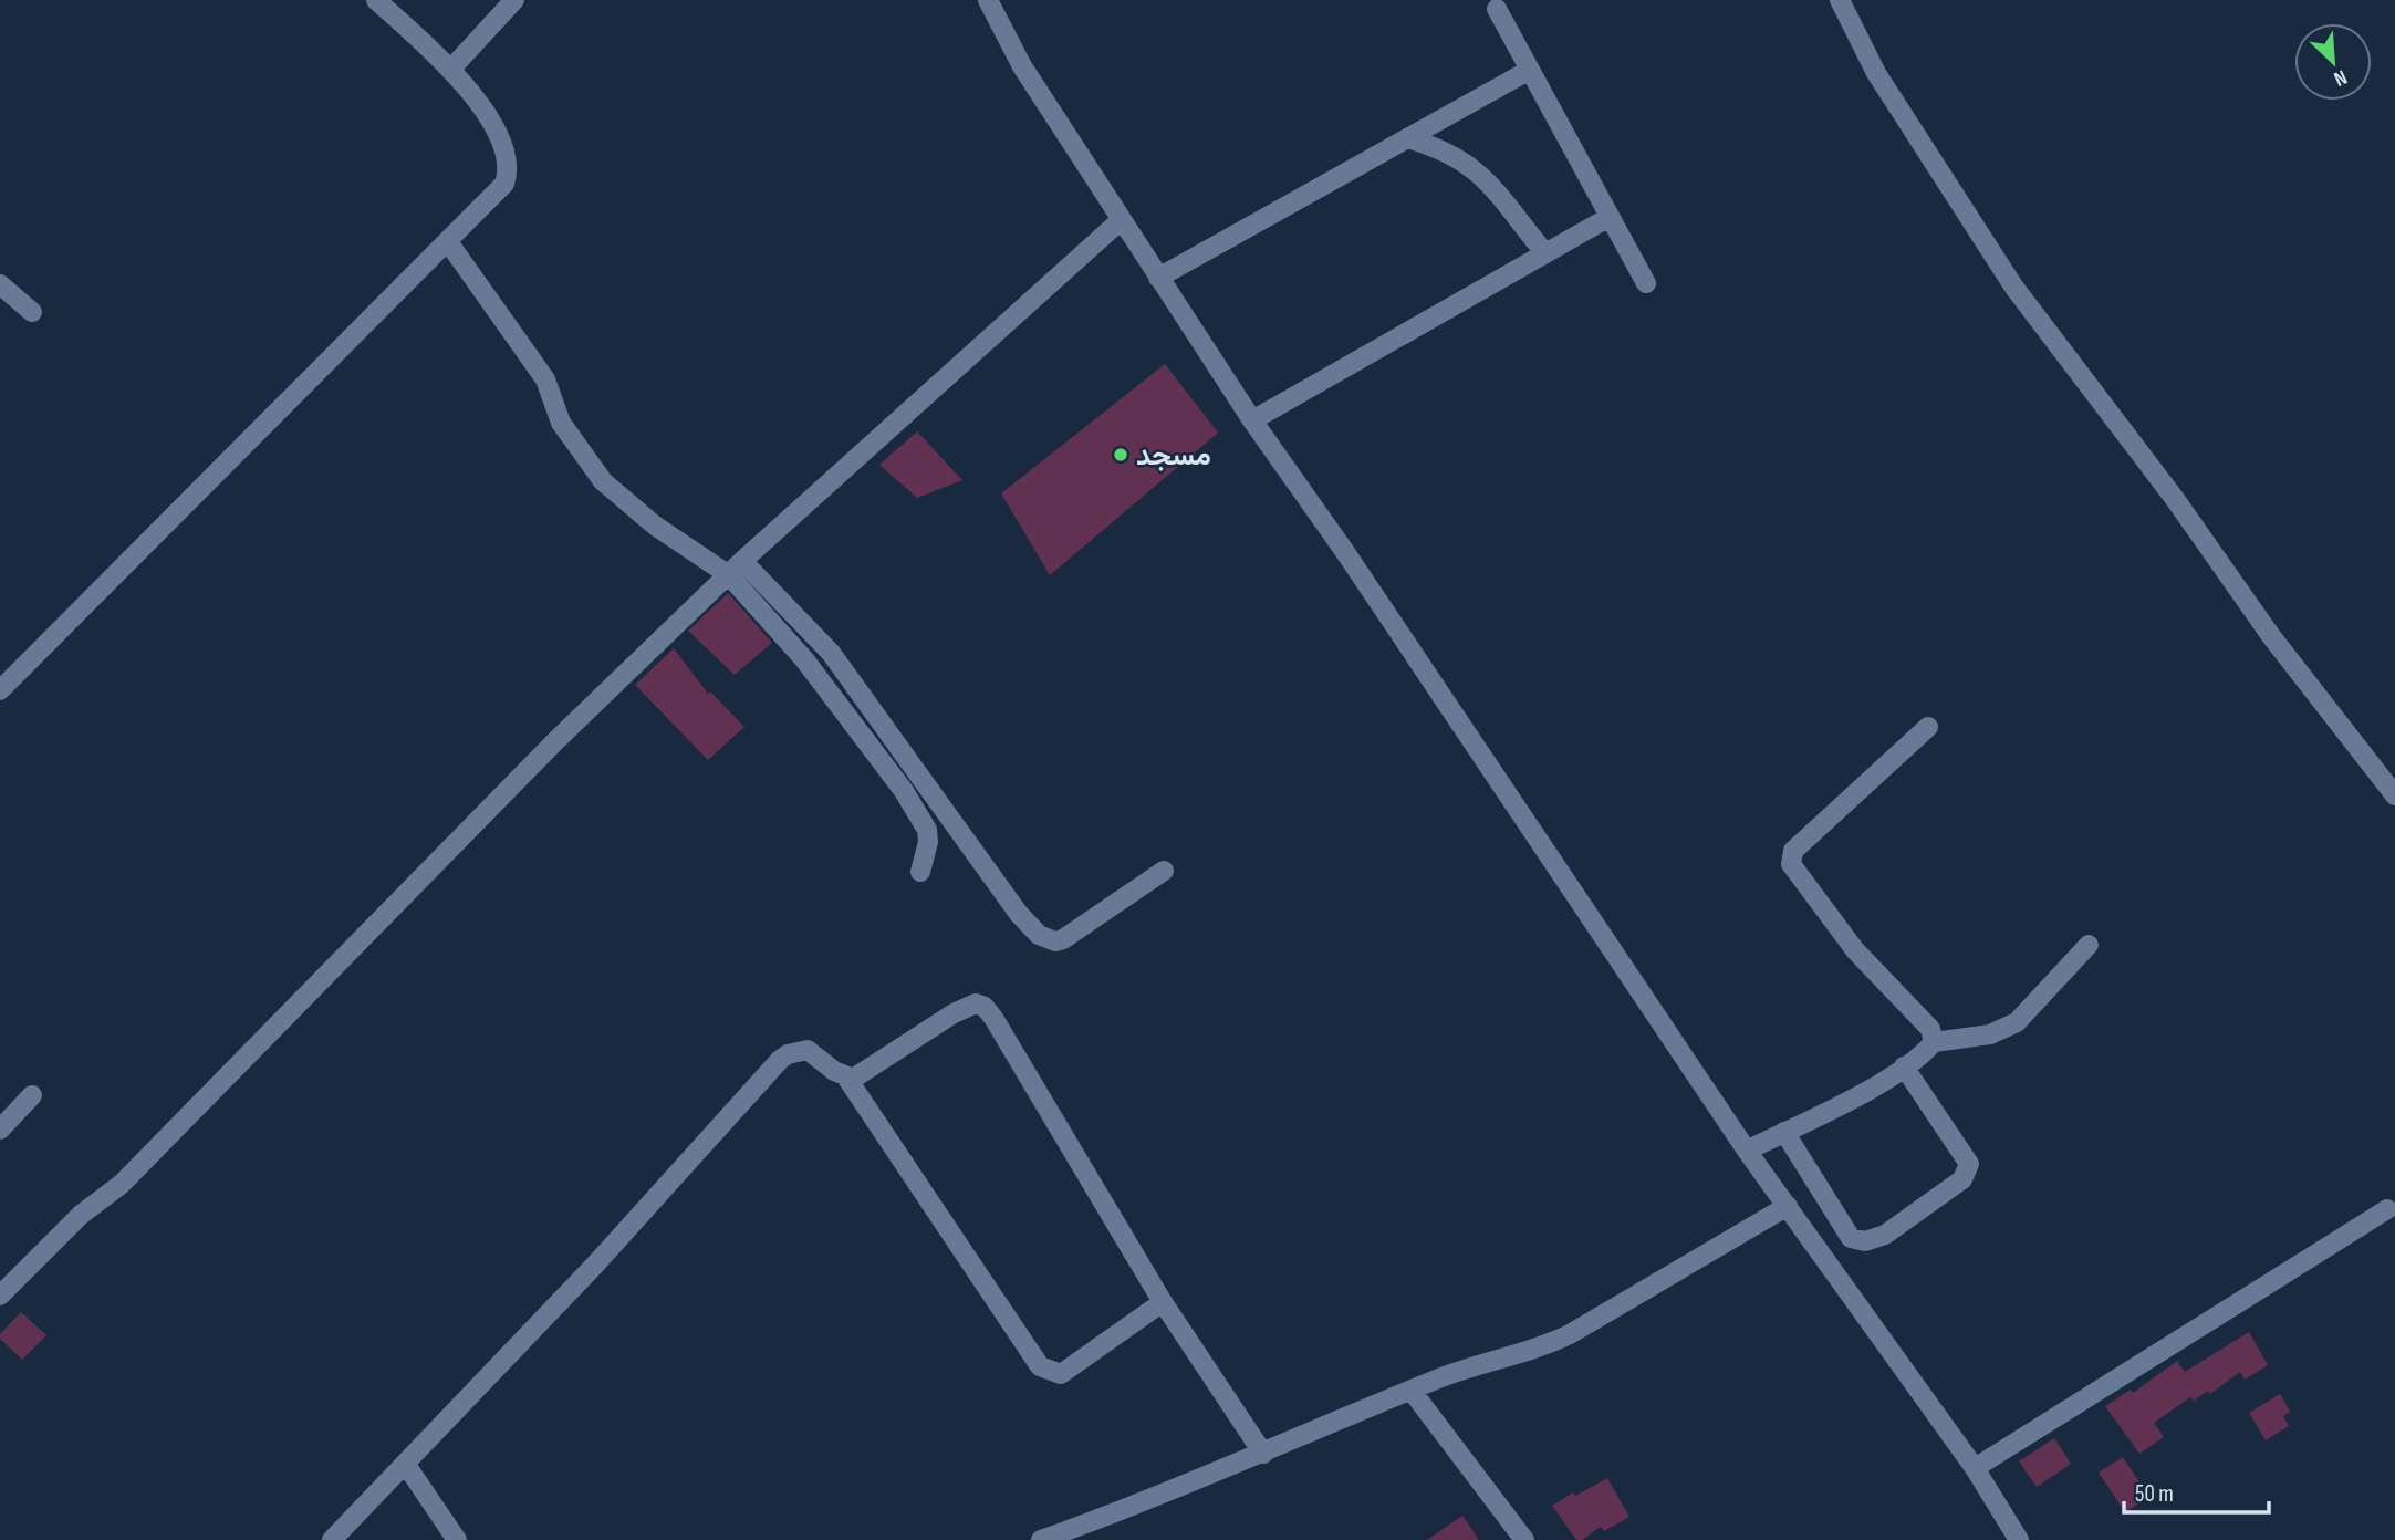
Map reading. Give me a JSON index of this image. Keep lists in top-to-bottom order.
{
  "places": ["مسجد"],
  "scale_bar": "50 m",
  "north": "bottom right"
}
